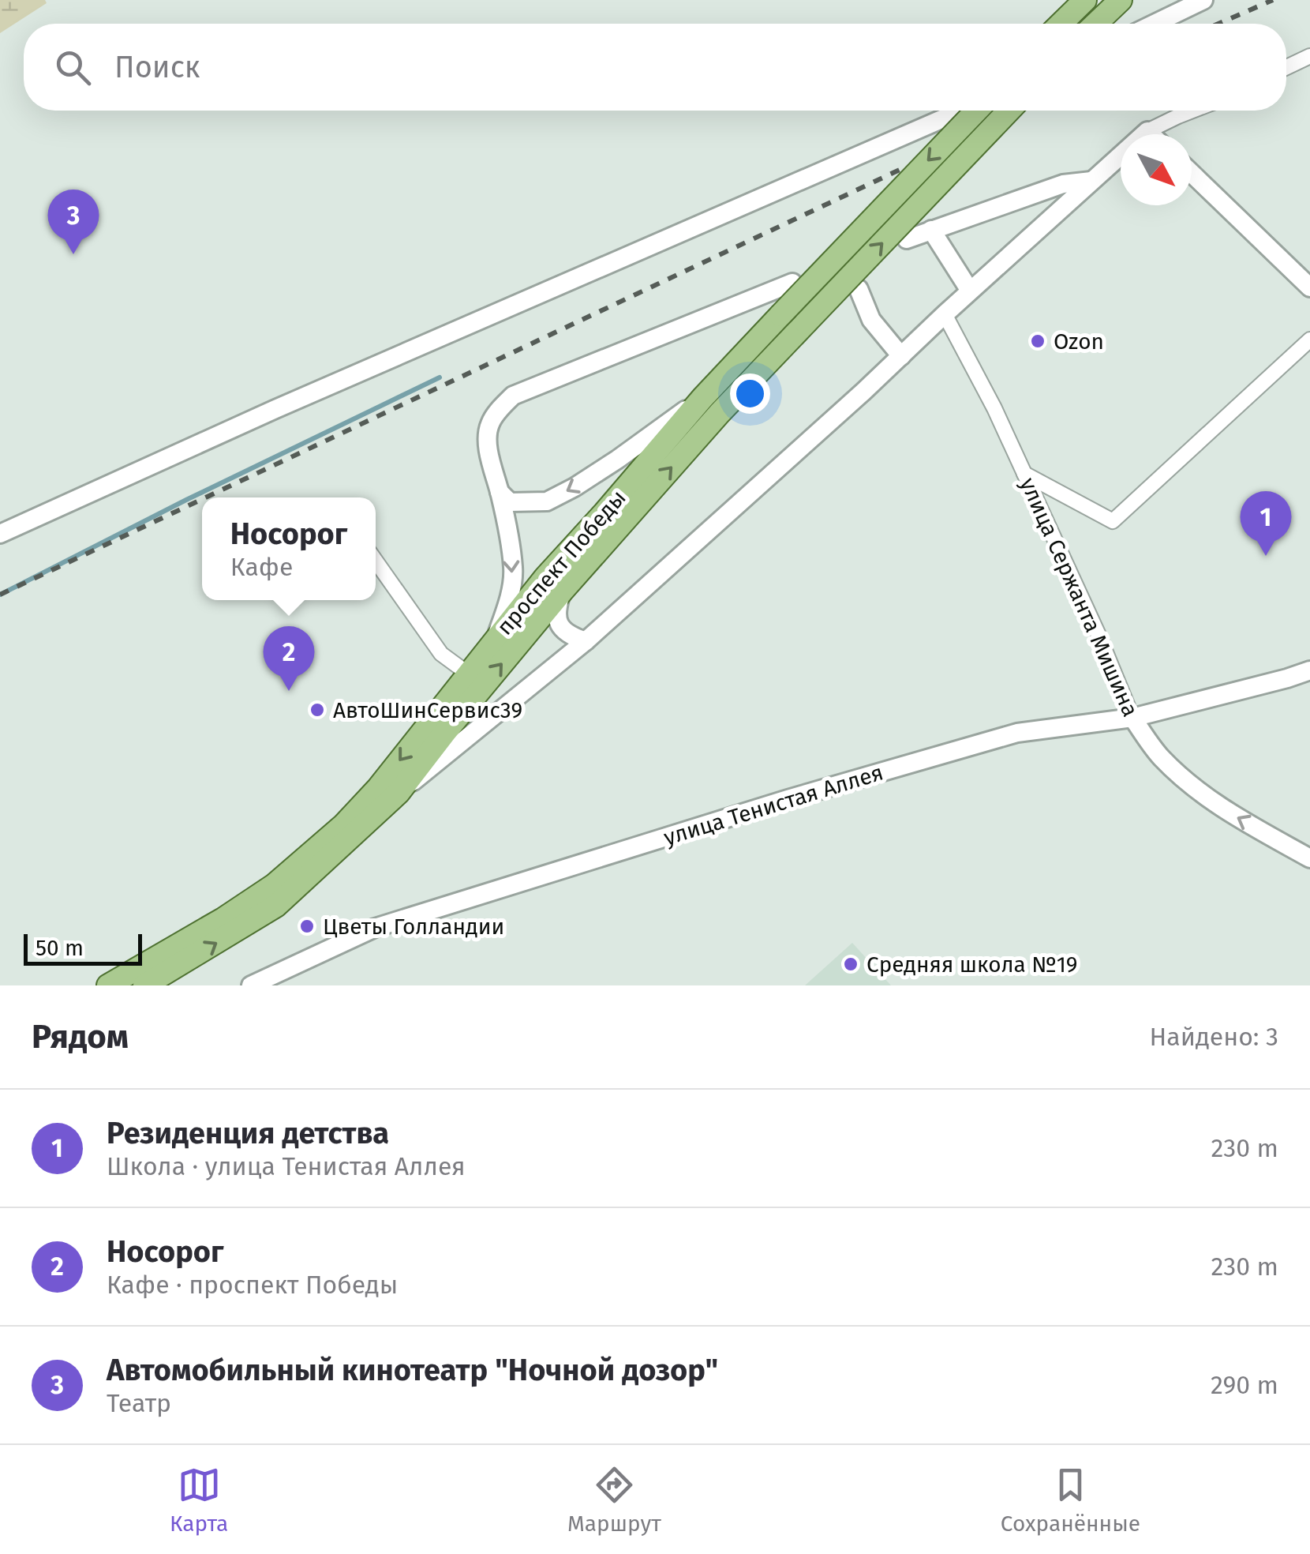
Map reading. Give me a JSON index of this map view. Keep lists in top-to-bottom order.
{
  "streets": {
    "main road": ["проспект Победы"],
    "street": ["улица Сержанта Мишина", "улица Тенистая Аллея"]
  },
  "crossings": [
    ["улица Сержанта Мишина", "улица Тенистая Аллея"]
  ],
  "places": [
    "Ozon",
    "АвтоШинСервис39",
    "Цветы Голландии",
    "Средняя школа №19"
  ],
  "scale_bar": "50 m",
  "north": "bottom right",
  "page": {
    "search": "Поиск",
    "pins": ["3", "1", "2"],
    "popup": ["Носорог", "Кафе"],
    "scale": "50 m",
    "heading": ["Рядом", "Найдено: 3"],
    "list": [
      {
        "mark": "1",
        "name": "Резиденция детства",
        "note": "Школа · улица Тенистая Аллея",
        "value": "230 m"
      },
      {
        "mark": "2",
        "name": "Носорог",
        "note": "Кафе · проспект Победы",
        "value": "230 m"
      },
      {
        "mark": "3",
        "name": "Автомобильный кинотеатр \"Ночной дозор\"",
        "note": "Театр",
        "value": "290 m"
      }
    ],
    "nav": ["Карта", "Маршрут", "Сохранённые"]
  }
}
